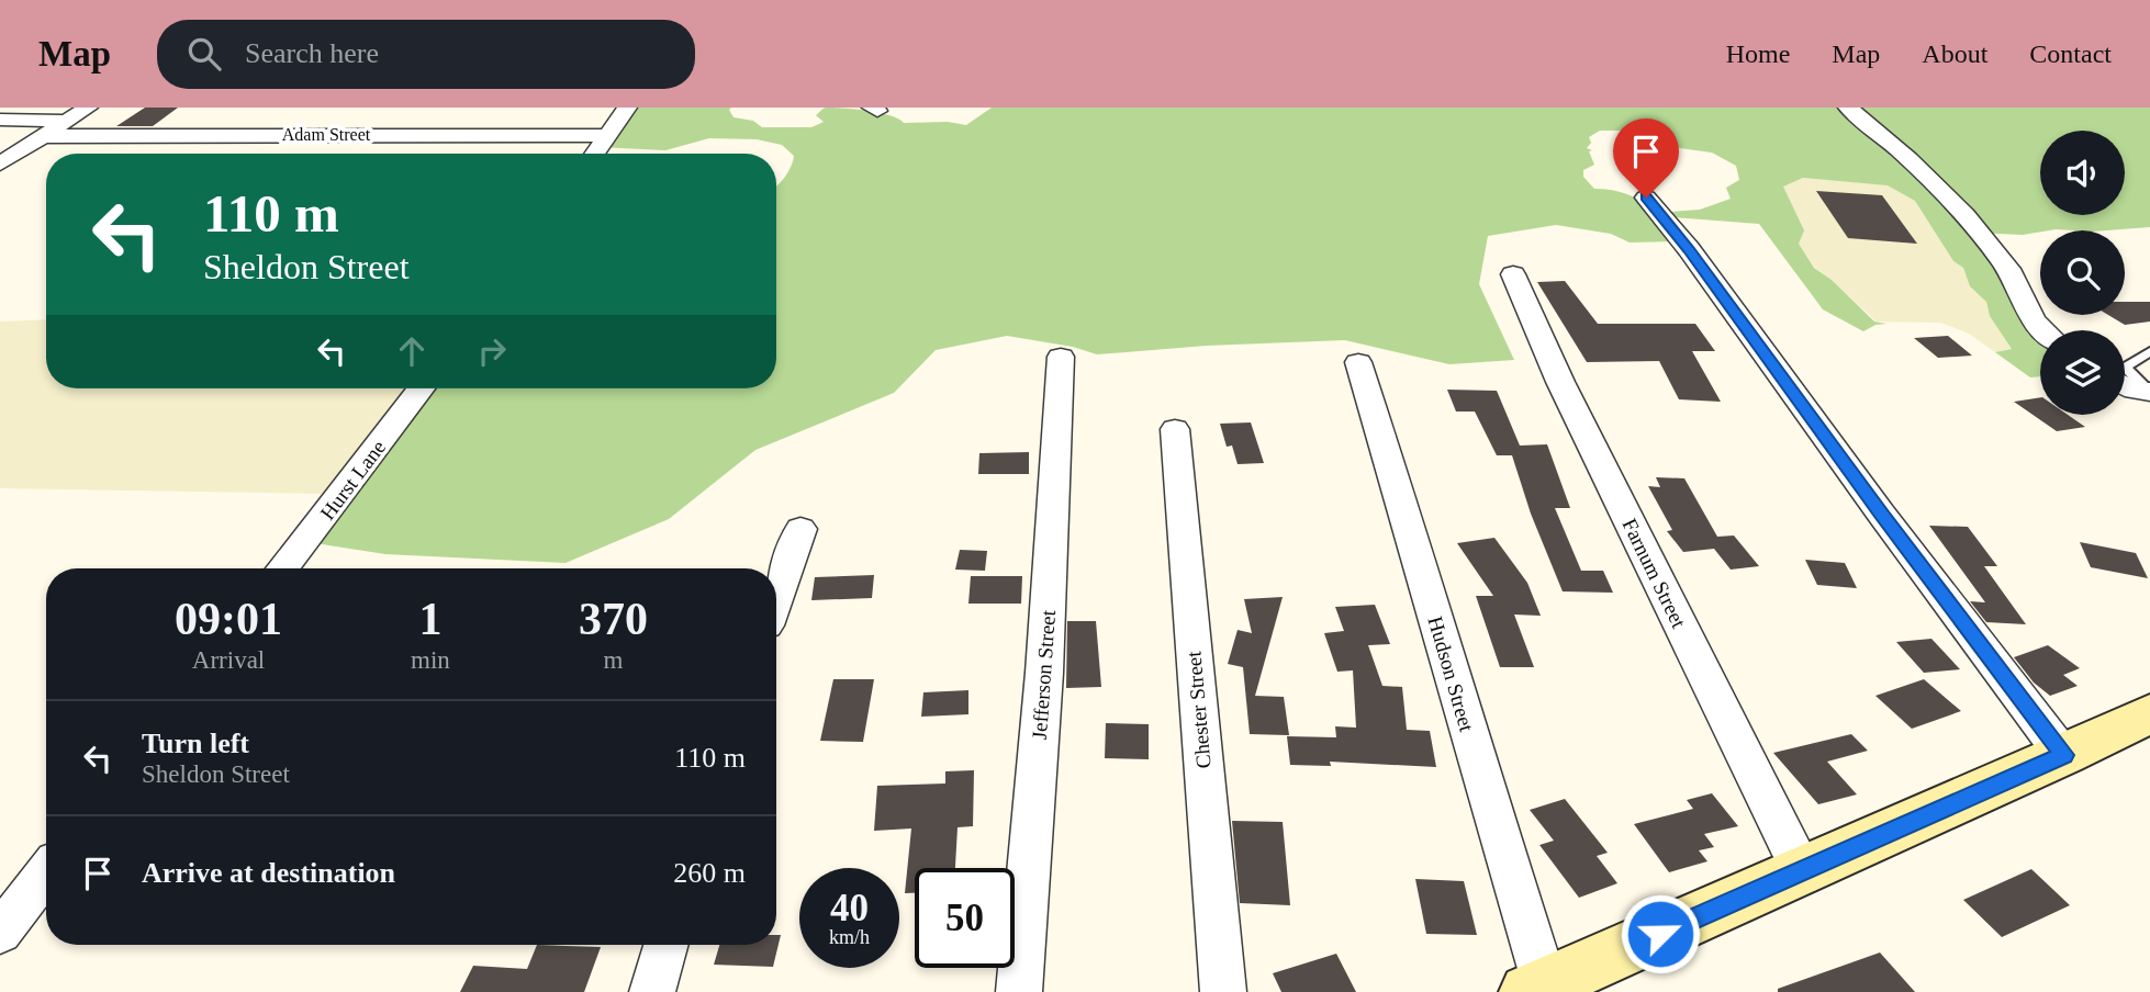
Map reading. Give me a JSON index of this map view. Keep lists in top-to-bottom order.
{
  "streets": {
    "street": [
      "Adam Street",
      "Hurst Lane",
      "Farnum Street",
      "Hudson Street",
      "Jefferson Street",
      "Chester Street"
    ]
  },
  "page": {
    "header": "Map",
    "search": "Search here",
    "nav": [
      "Home",
      "Map",
      "About",
      "Contact"
    ],
    "turn": ["110 m", "Sheldon Street"],
    "eta": [
      "09:01",
      "Arrival",
      "1",
      "min",
      "370",
      "m"
    ],
    "list": [
      {
        "name": "Turn left",
        "note": "Sheldon Street",
        "value": "110 m"
      },
      {
        "name": "Arrive at destination",
        "value": "260 m"
      }
    ],
    "speed": "40 km/h",
    "limit": "50"
  }
}
